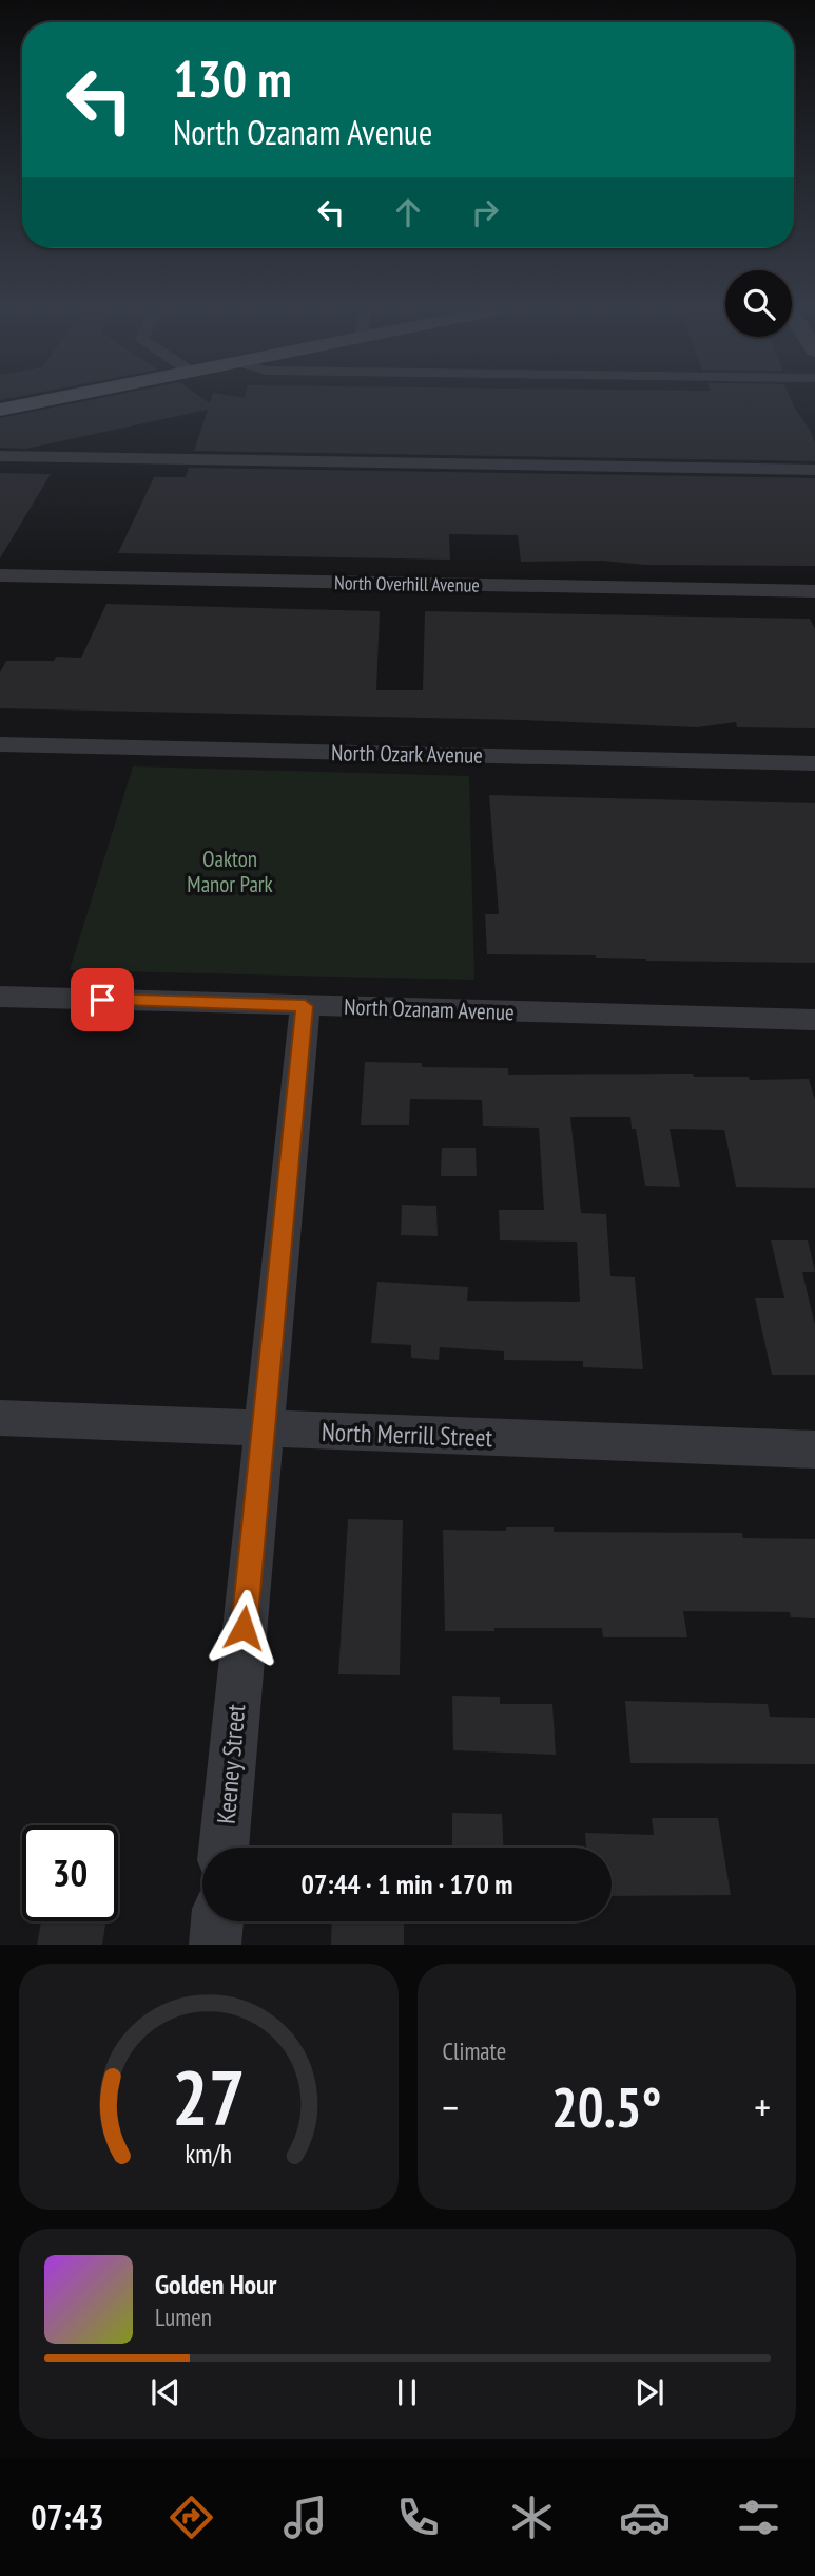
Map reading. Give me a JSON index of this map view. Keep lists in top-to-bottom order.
{
  "streets": {
    "street": [
      "North Overhill Avenue",
      "North Ozark Avenue",
      "North Ozanam Avenue",
      "North Merrill Street",
      "Keeney Street"
    ]
  },
  "crossings": [
    ["North Ozanam Avenue", "Keeney Street"],
    ["North Merrill Street", "Keeney Street"]
  ],
  "parks": ["Oakton Manor Park"],
  "page": {
    "turn": ["130 m", "North Ozanam Avenue"],
    "limit": "30",
    "trip": "07:44 · 1 min · 170 m",
    "tile": "Climate",
    "heat": ["−", "20.5°", "+"],
    "song": ["Golden Hour", "Lumen"],
    "tabs": "07:43",
    "gauge": ["27", "km/h"]
  }
}
